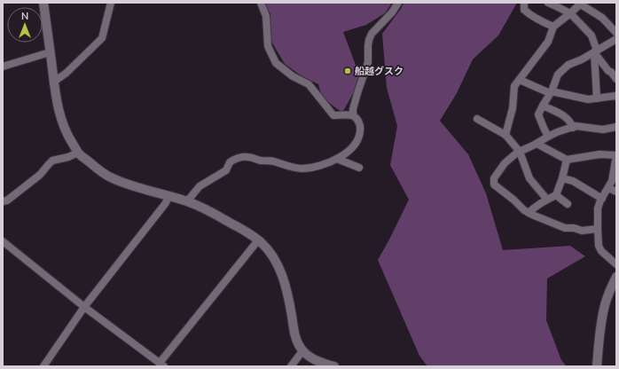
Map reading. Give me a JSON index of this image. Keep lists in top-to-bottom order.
{
  "places": ["船越グスク"],
  "north": "top"
}
